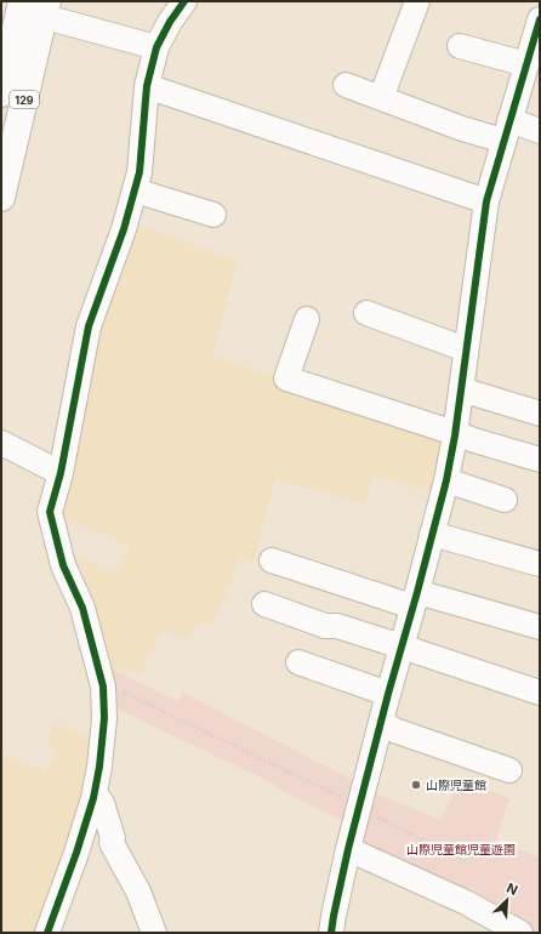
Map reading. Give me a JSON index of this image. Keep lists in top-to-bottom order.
{
  "streets": {
    "highway": ["129"]
  },
  "parks": ["山際児童館児童遊園"],
  "places": ["山際児童館"],
  "north": "top right"
}
